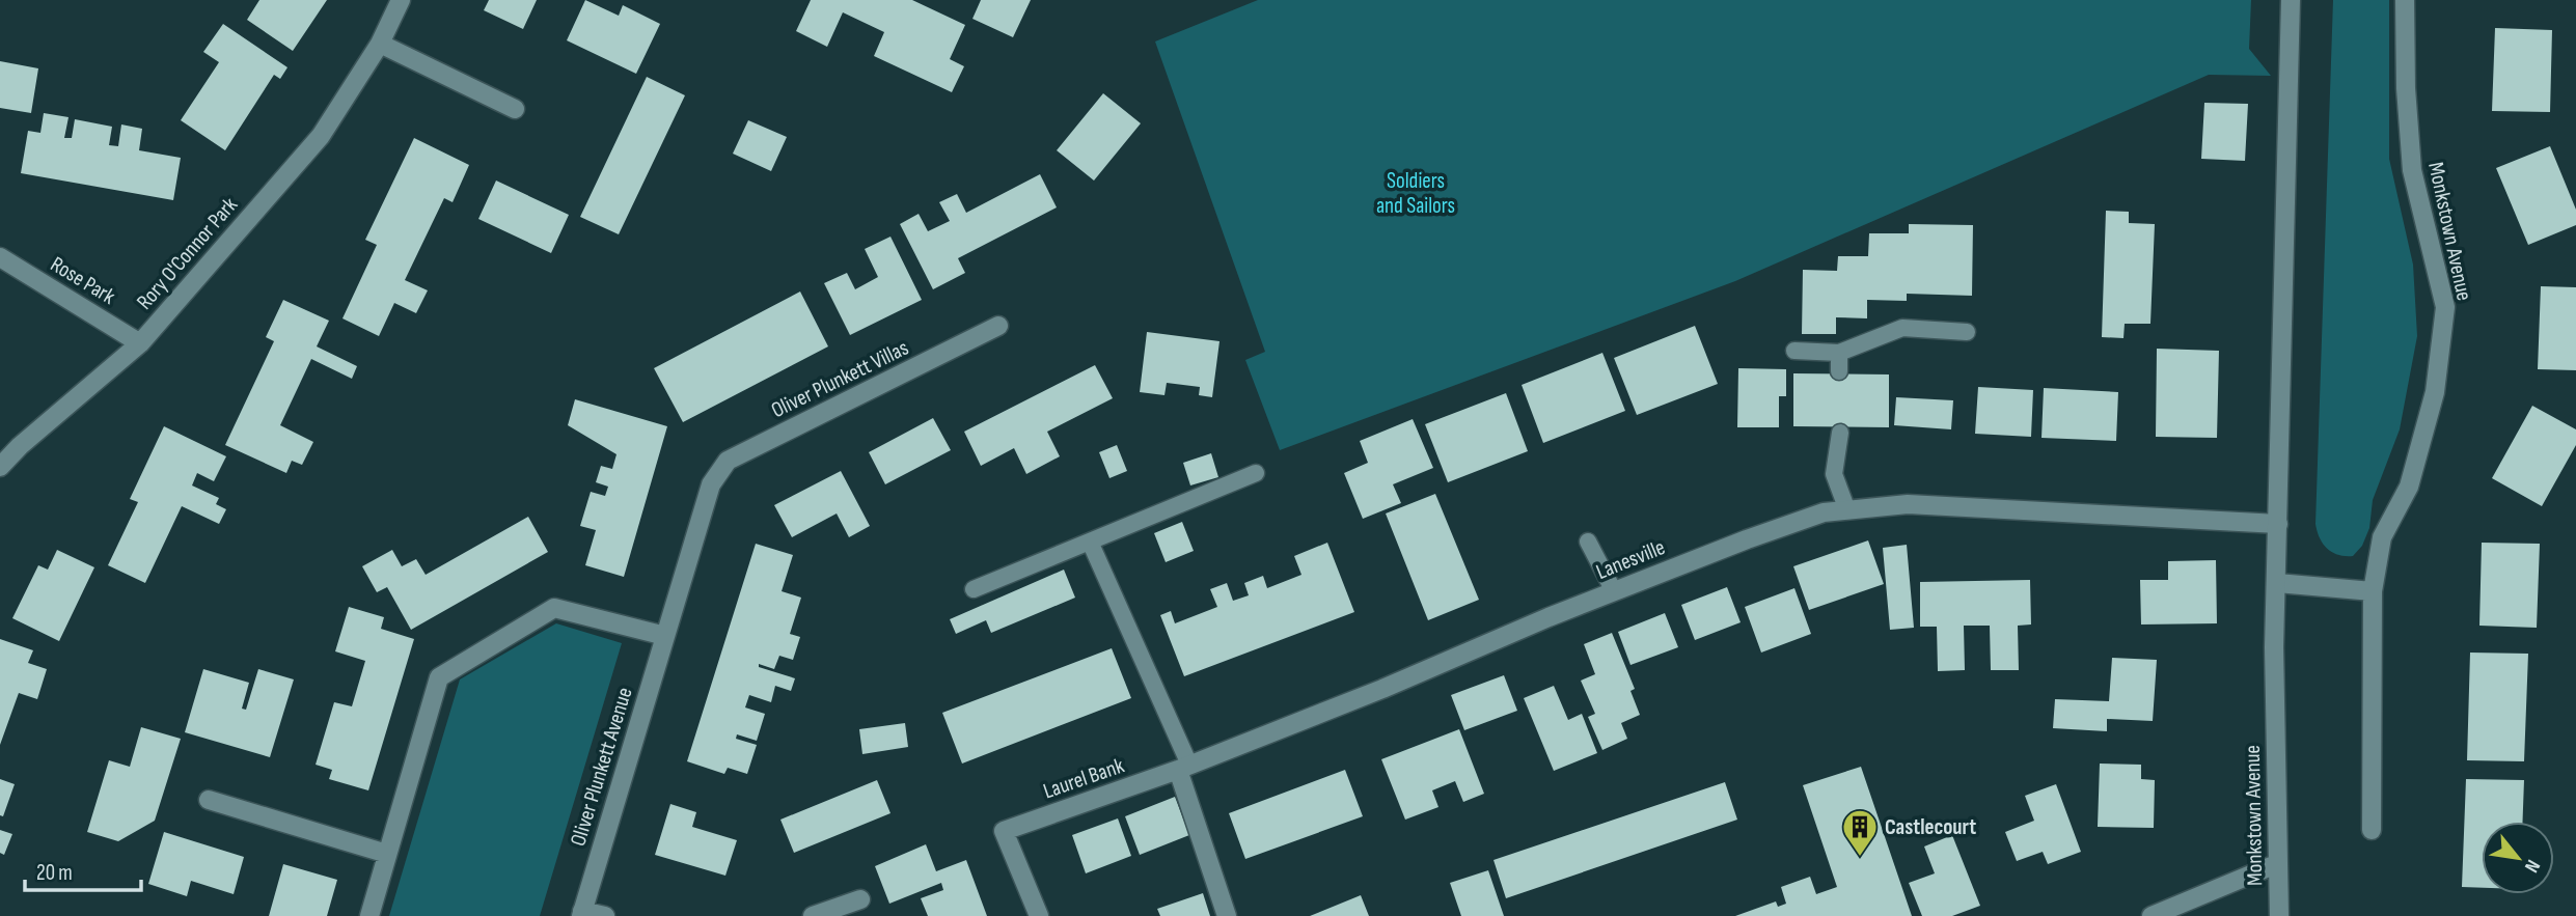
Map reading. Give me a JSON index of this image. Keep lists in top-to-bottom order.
{
  "streets": {
    "street": [
      "Monkstown Avenue",
      "Rory O'Connor Park",
      "Rose Park",
      "Oliver Plunkett Villas",
      "Lanesville",
      "Oliver Plunkett Avenue",
      "Laurel Bank"
    ]
  },
  "crossings": [
    ["Monkstown Avenue", "Lanesville"],
    ["Rory O'Connor Park", "Rose Park"],
    ["Oliver Plunkett Villas", "Oliver Plunkett Avenue"],
    ["Lanesville", "Laurel Bank"]
  ],
  "parks": ["Soldiers and Sailors"],
  "places": {
    "building": ["Castlecourt"]
  },
  "scale_bar": "20 m",
  "north": "bottom right"
}
